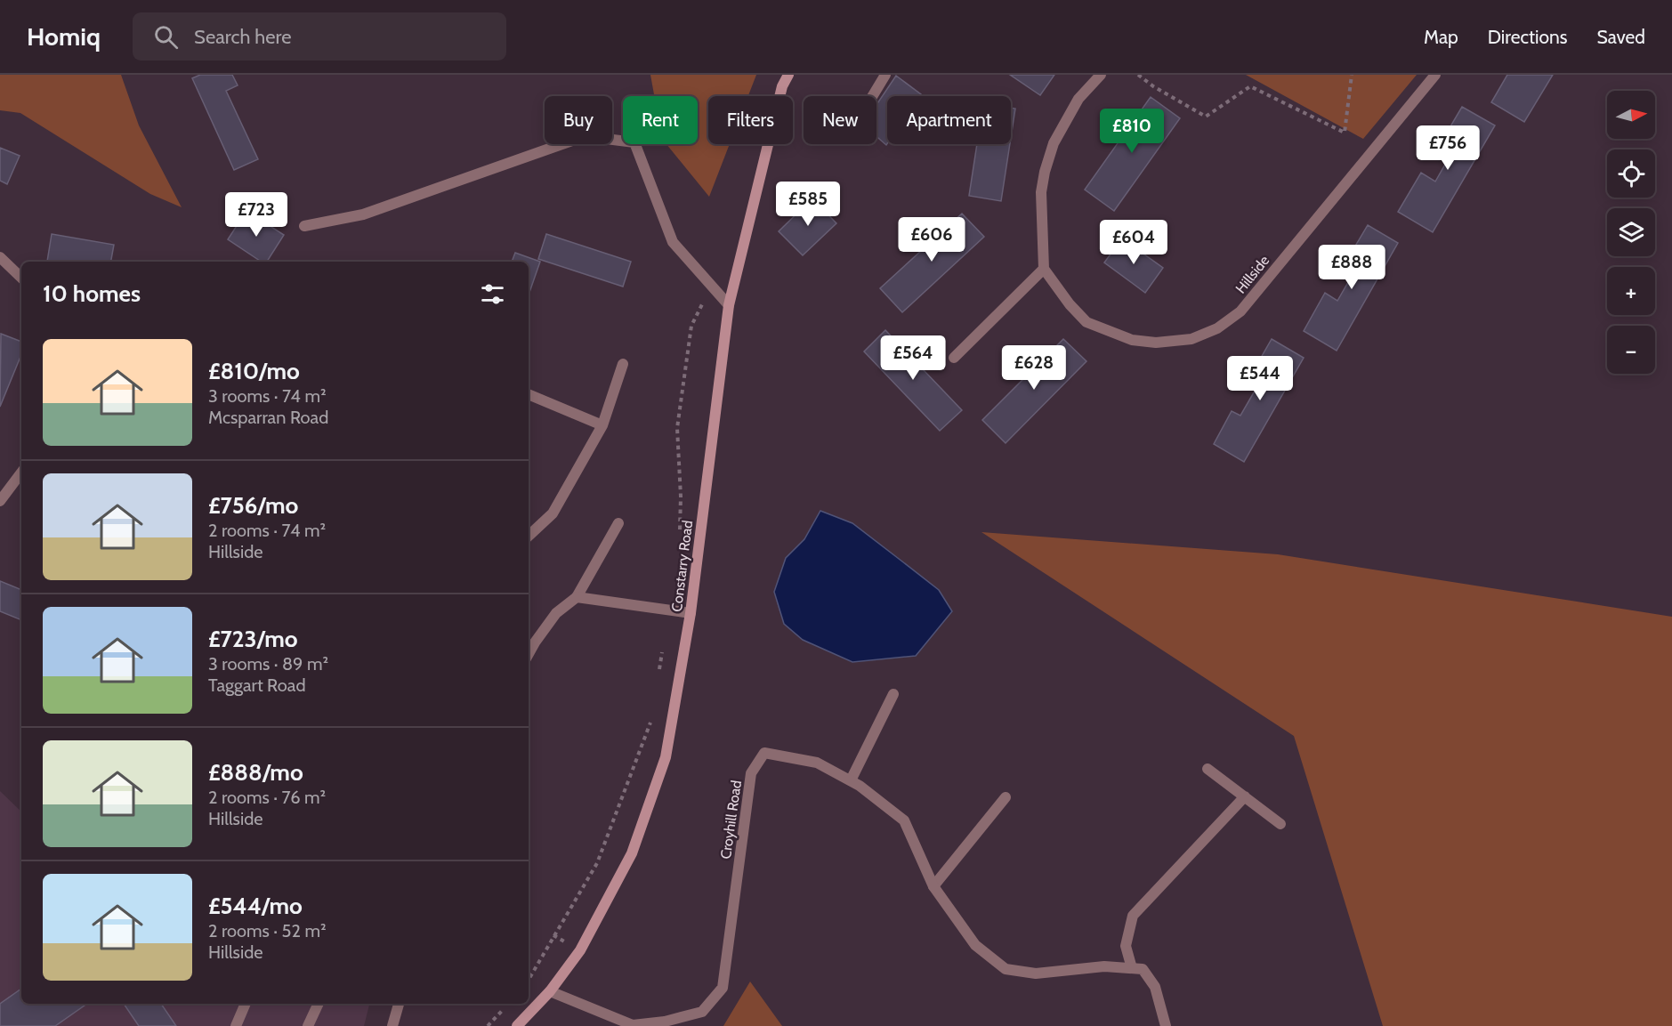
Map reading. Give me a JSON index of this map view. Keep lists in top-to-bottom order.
{
  "streets": {
    "main road": ["Constarry Road"],
    "street": ["Hillside", "Croyhill Road"]
  },
  "crossings": [
    ["Constarry Road", "Croyhill Road"]
  ],
  "north": "right",
  "page": {
    "header": "Homiq",
    "search": "Search here",
    "nav": ["Map", "Directions", "Saved"],
    "map_buttons": ["+", "−"],
    "chip": [
      "Buy",
      "Rent",
      "Filters",
      "New",
      "Apartment"
    ],
    "price": [
      "£810",
      "£756",
      "£585",
      "£723",
      "£606",
      "£604",
      "£888",
      "£564",
      "£628",
      "£544"
    ],
    "heading": "10 homes",
    "list": [
      {
        "name": "£810/mo",
        "note": "3 rooms · 74 m² · Mcsparran Road"
      },
      {
        "name": "£756/mo",
        "note": "2 rooms · 74 m² · Hillside"
      },
      {
        "name": "£723/mo",
        "note": "3 rooms · 89 m² · Taggart Road"
      },
      {
        "name": "£888/mo",
        "note": "2 rooms · 76 m² · Hillside"
      },
      {
        "name": "£544/mo",
        "note": "2 rooms · 52 m² · Hillside"
      }
    ]
  }
}
